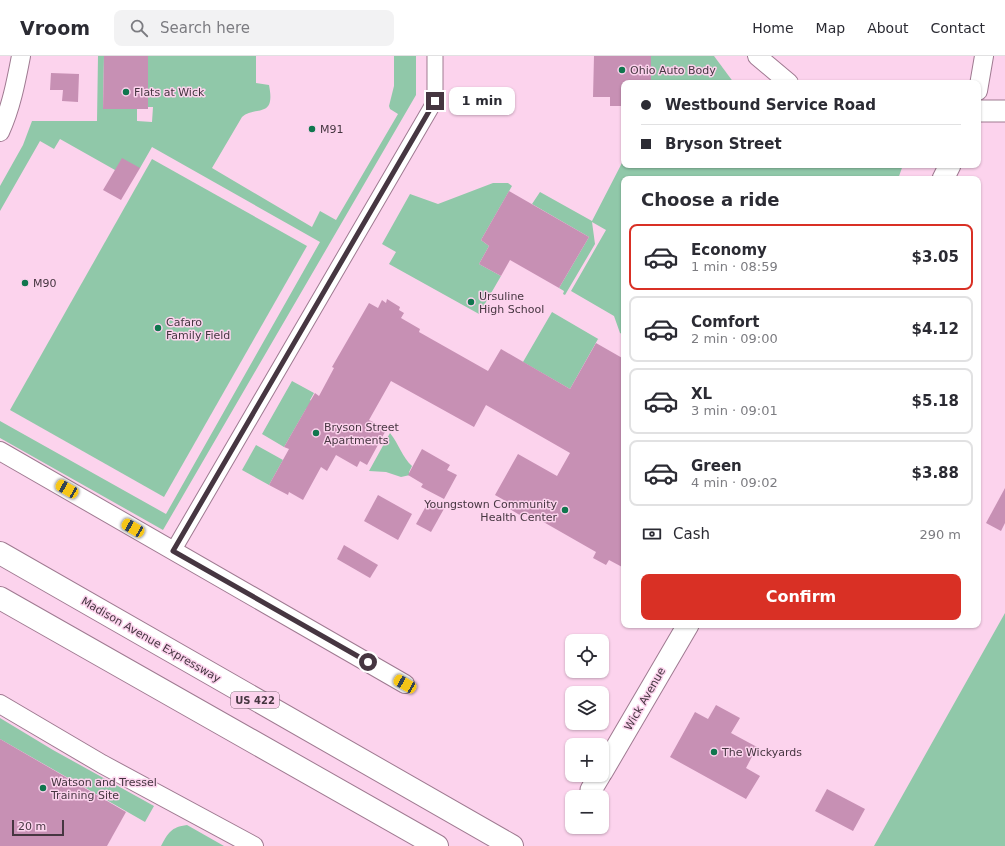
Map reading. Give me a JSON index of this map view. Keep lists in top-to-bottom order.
{
  "streets": {
    "highway": ["Madison Avenue Expressway", "US 422"],
    "main road": ["Wick Avenue"]
  },
  "places": [
    "Ohio Auto Body",
    "Flats at Wick",
    "M91",
    "M90",
    "Ursuline High School",
    "Cafaro Family Field",
    "Bryson Street Apartments",
    "Youngstown Community Health Center",
    "The Wickyards",
    "Watson and Tressel Training Site"
  ],
  "scale_bar": "20 m",
  "page": {
    "header": "Vroom",
    "search": "Search here",
    "nav": [
      "Home",
      "Map",
      "About",
      "Contact"
    ],
    "banner": ["Westbound Service Road", "Bryson Street"],
    "bubble": "1 min",
    "heading": "Choose a ride",
    "list": [
      {
        "name": "Economy",
        "note": "1 min · 08:59",
        "value": "$3.05"
      },
      {
        "name": "Comfort",
        "note": "2 min · 09:00",
        "value": "$4.12"
      },
      {
        "name": "XL",
        "note": "3 min · 09:01",
        "value": "$5.18"
      },
      {
        "name": "Green",
        "note": "4 min · 09:02",
        "value": "$3.88"
      }
    ],
    "pay": ["Cash", "290 m"],
    "buttons": "Confirm",
    "map_buttons": ["+", "−"],
    "scale": "20 m"
  }
}
